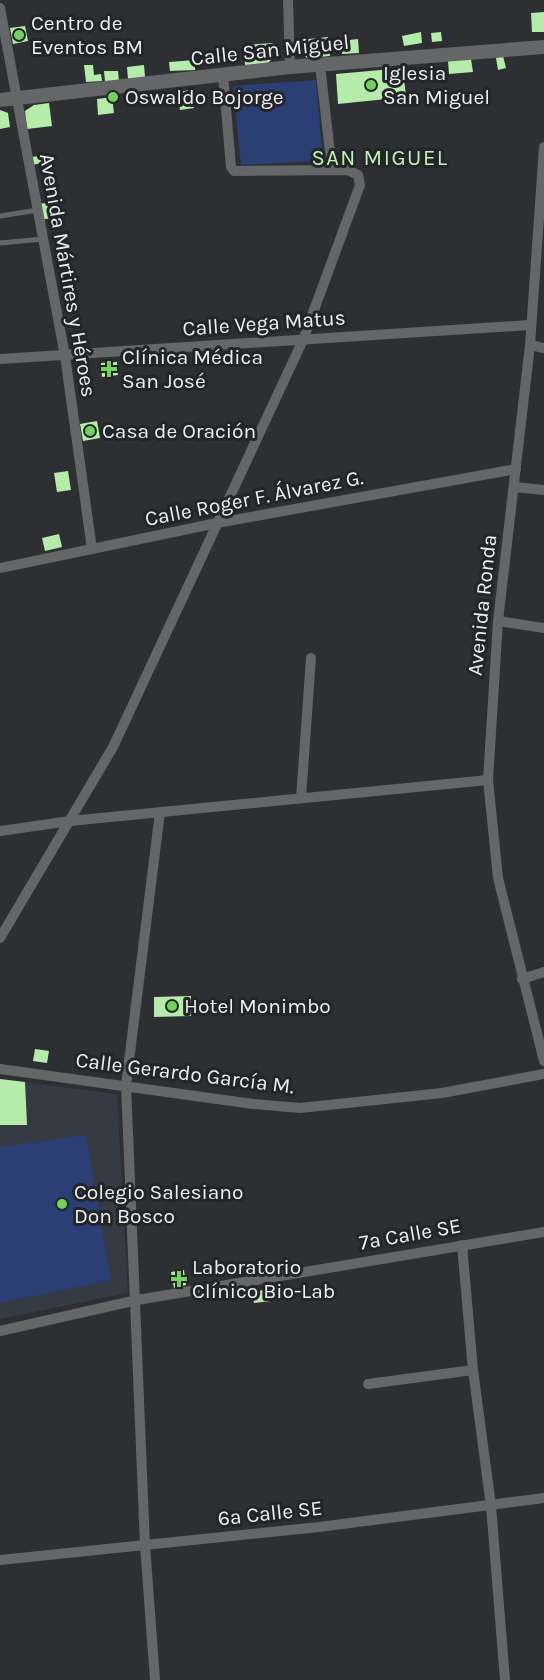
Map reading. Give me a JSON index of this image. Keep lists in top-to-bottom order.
{
  "streets": {
    "street": [
      "Calle San Miguel",
      "Avenida Mártires y Héroes",
      "Calle Vega Matus",
      "Calle Roger F. Álvarez G.",
      "Avenida Ronda",
      "Calle Gerardo García M.",
      "7a Calle SE",
      "6a Calle SE"
    ]
  },
  "crossings": [
    ["Calle San Miguel", "Avenida Mártires y Héroes"],
    ["Avenida Mártires y Héroes", "Calle Vega Matus"],
    ["Avenida Mártires y Héroes", "Calle Roger F. Álvarez G."],
    ["Calle Vega Matus", "Avenida Ronda"],
    ["Calle Roger F. Álvarez G.", "Avenida Ronda"]
  ],
  "districts": ["SAN MIGUEL"],
  "places": {
    "other": [
      "Centro de Eventos BM",
      "Iglesia San Miguel",
      "Oswaldo Bojorge",
      "Casa de Oración",
      "Hotel Monimbo",
      "Colegio Salesiano Don Bosco"
    ],
    "health": ["Clínica Médica San José", "Laboratorio Clínico Bio-Lab"]
  }
}
